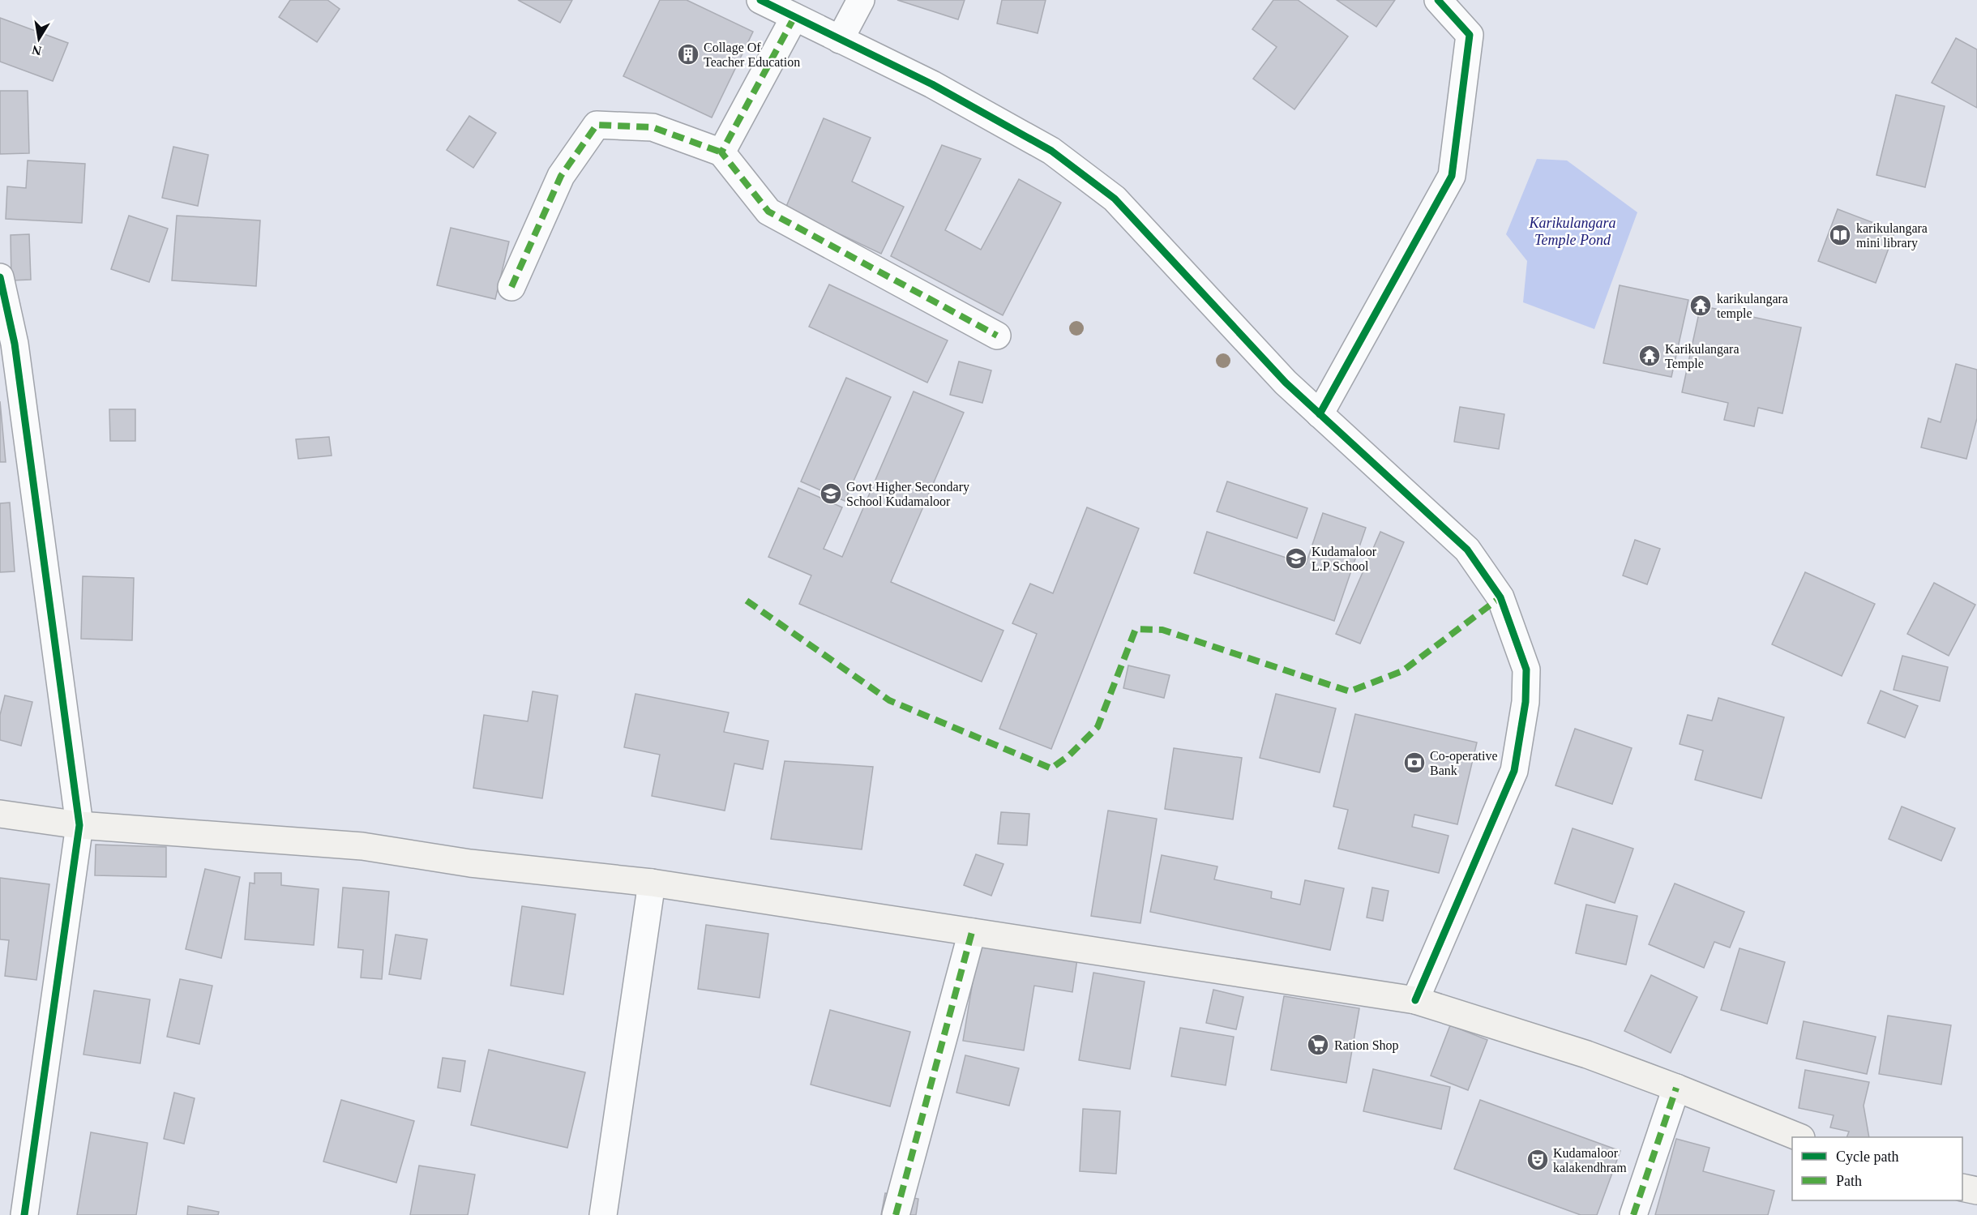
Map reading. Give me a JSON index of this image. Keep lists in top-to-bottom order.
{
  "water": ["Karikulangara Temple Pond"],
  "places": {
    "building": ["Collage Of Teacher Education"],
    "library": ["karikulangara mini library"],
    "temple": ["karikulangara temple", "Karikulangara Temple"],
    "school or university": ["Govt Higher Secondary School Kudamaloor", "Kudamaloor L.P School"],
    "bank": ["Co-operative Bank"],
    "supermarket": ["Ration Shop"],
    "theatre": ["Kudamaloor kalakendhram"]
  },
  "legend": ["Cycle path", "Path"],
  "north": "bottom"
}
